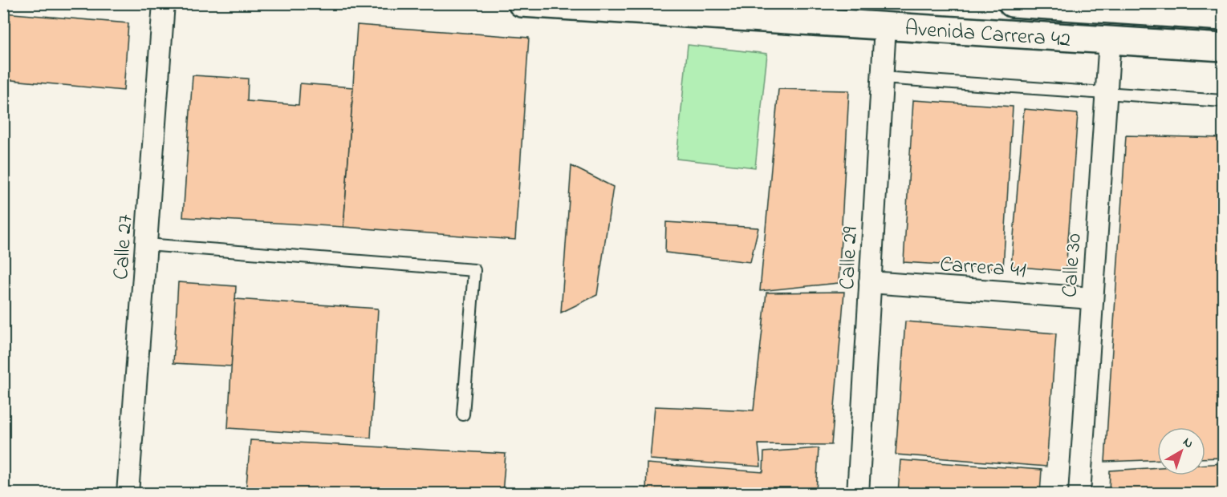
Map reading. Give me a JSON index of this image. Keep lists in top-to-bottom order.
{
  "streets": {
    "highway": ["Avenida Carrera 42"],
    "street": [
      "Calle 27",
      "Calle 29",
      "Calle 30",
      "Carrera 41"
    ]
  },
  "crossings": [
    ["Avenida Carrera 42", "Calle 29"],
    ["Avenida Carrera 42", "Calle 30"],
    ["Calle 29", "Carrera 41"],
    ["Calle 30", "Carrera 41"]
  ],
  "north": "top right"
}
